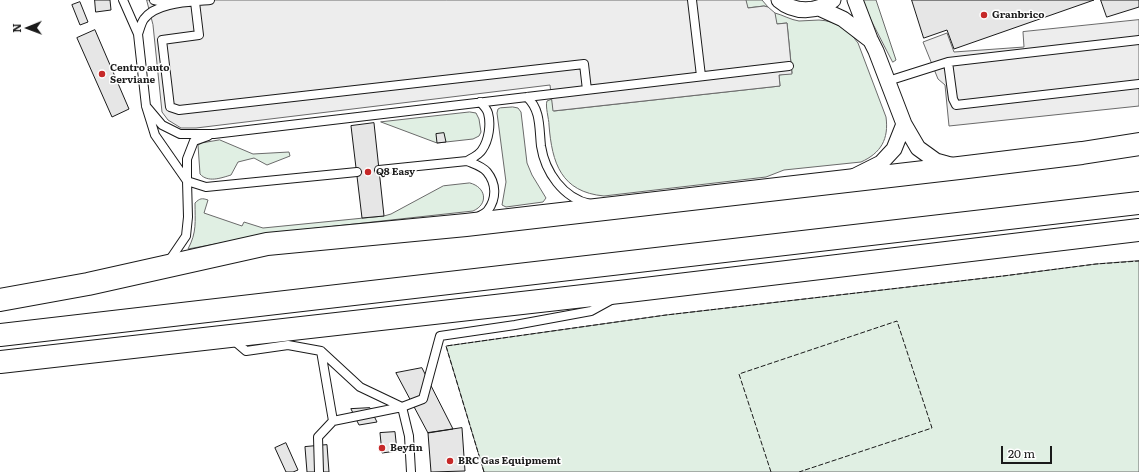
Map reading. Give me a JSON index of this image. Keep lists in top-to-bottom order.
{
  "places": [
    "Granbrico",
    "Centro auto Serviane",
    "Q8 Easy",
    "Beyfin",
    "BRC Gas Equipmemt"
  ],
  "scale_bar": "20 m",
  "north": "left"
}
